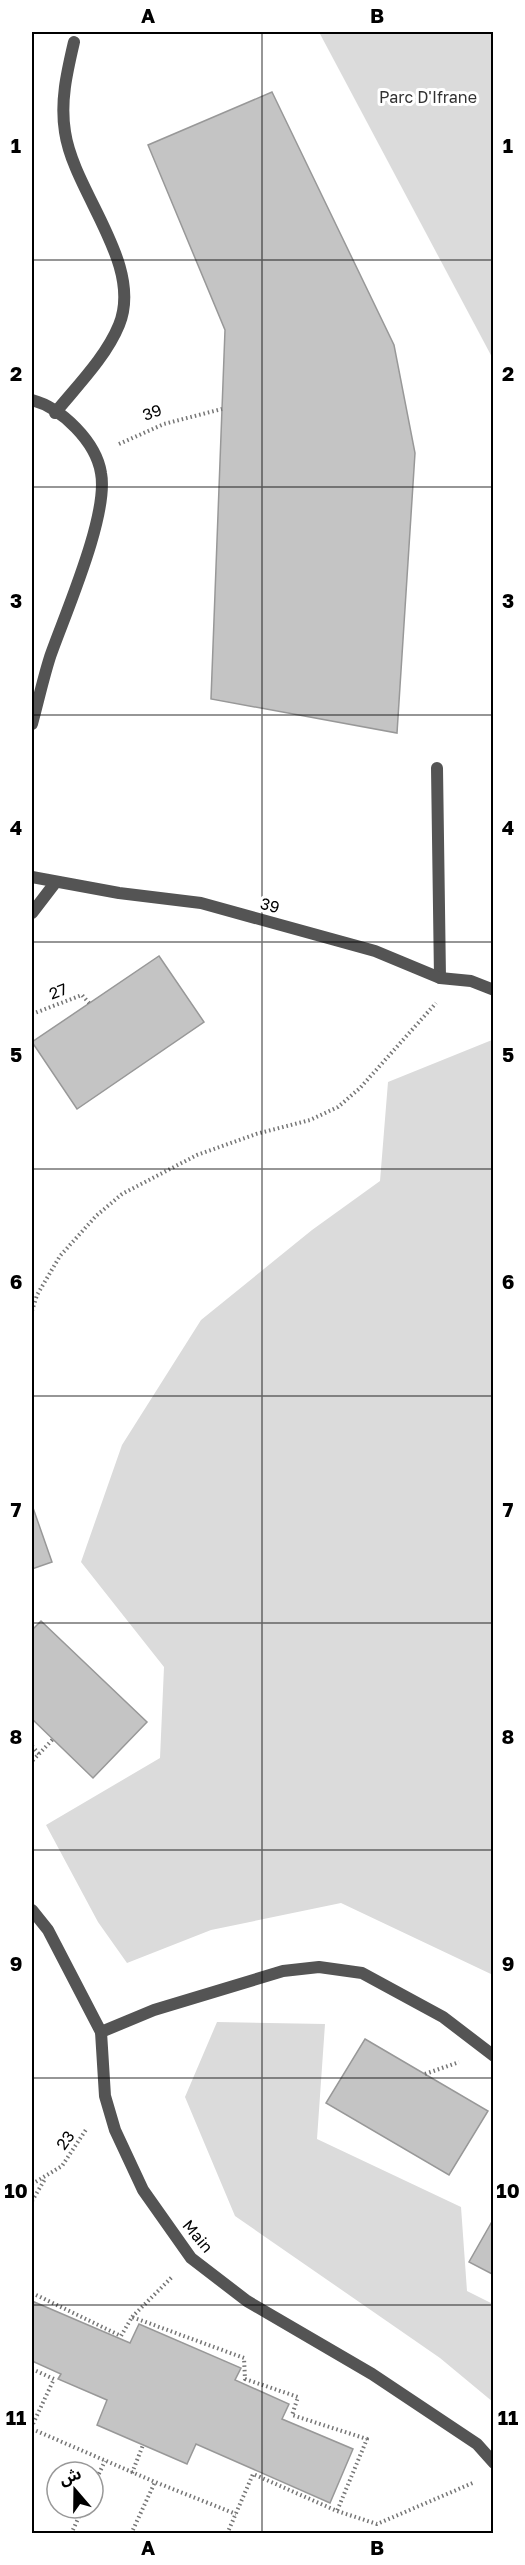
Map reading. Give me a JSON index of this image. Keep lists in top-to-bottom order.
{
  "streets": {
    "lane": ["39", "Main"],
    "path": ["27", "23"]
  },
  "crossings": [
    ["23", "Main"]
  ],
  "parks": ["Parc D'Ifrane"],
  "north": "top",
  "grid": {
    "columns": ["A", "B"],
    "rows": [
      "1",
      "2",
      "3",
      "4",
      "5",
      "6",
      "7",
      "8",
      "9",
      "10",
      "11"
    ]
  }
}
